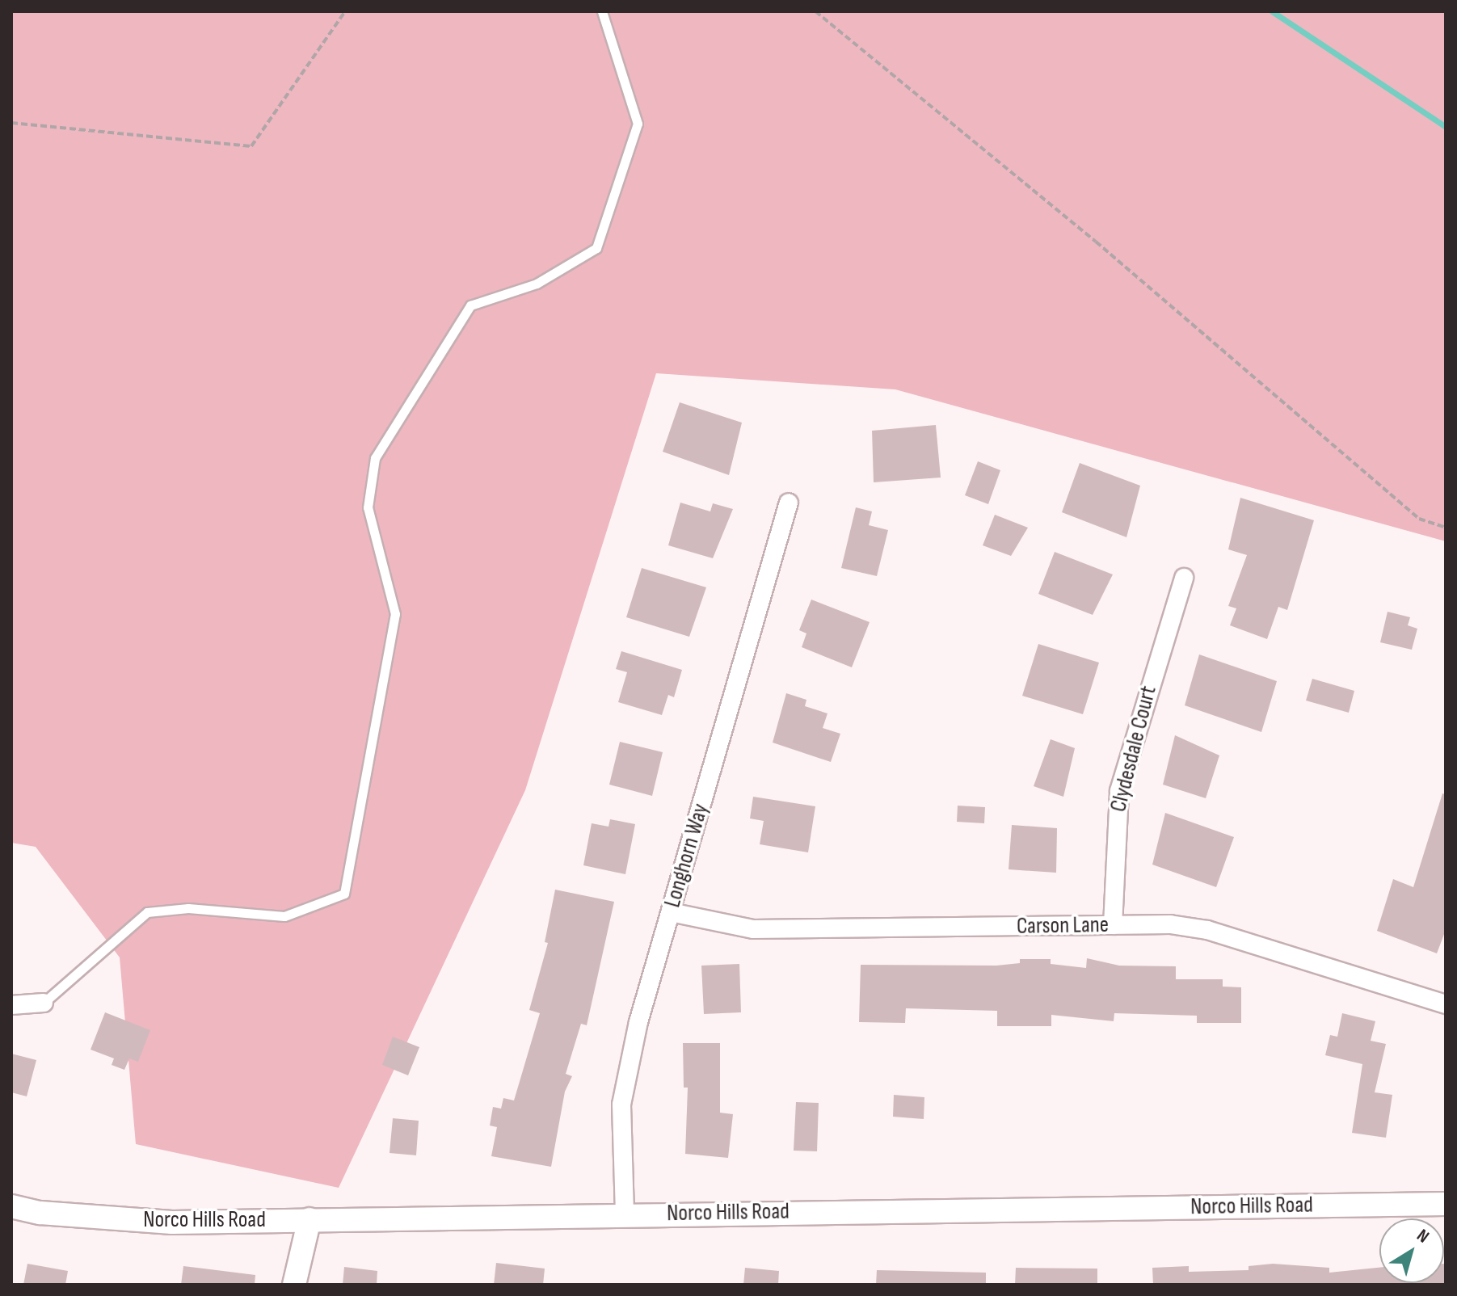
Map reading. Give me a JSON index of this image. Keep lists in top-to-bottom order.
{
  "streets": {
    "street": [
      "Clydesdale Court",
      "Longhorn Way",
      "Carson Lane",
      "Norco Hills Road"
    ]
  },
  "crossings": [
    ["Clydesdale Court", "Carson Lane"],
    ["Longhorn Way", "Carson Lane"],
    ["Longhorn Way", "Norco Hills Road"]
  ],
  "north": "top right"
}
